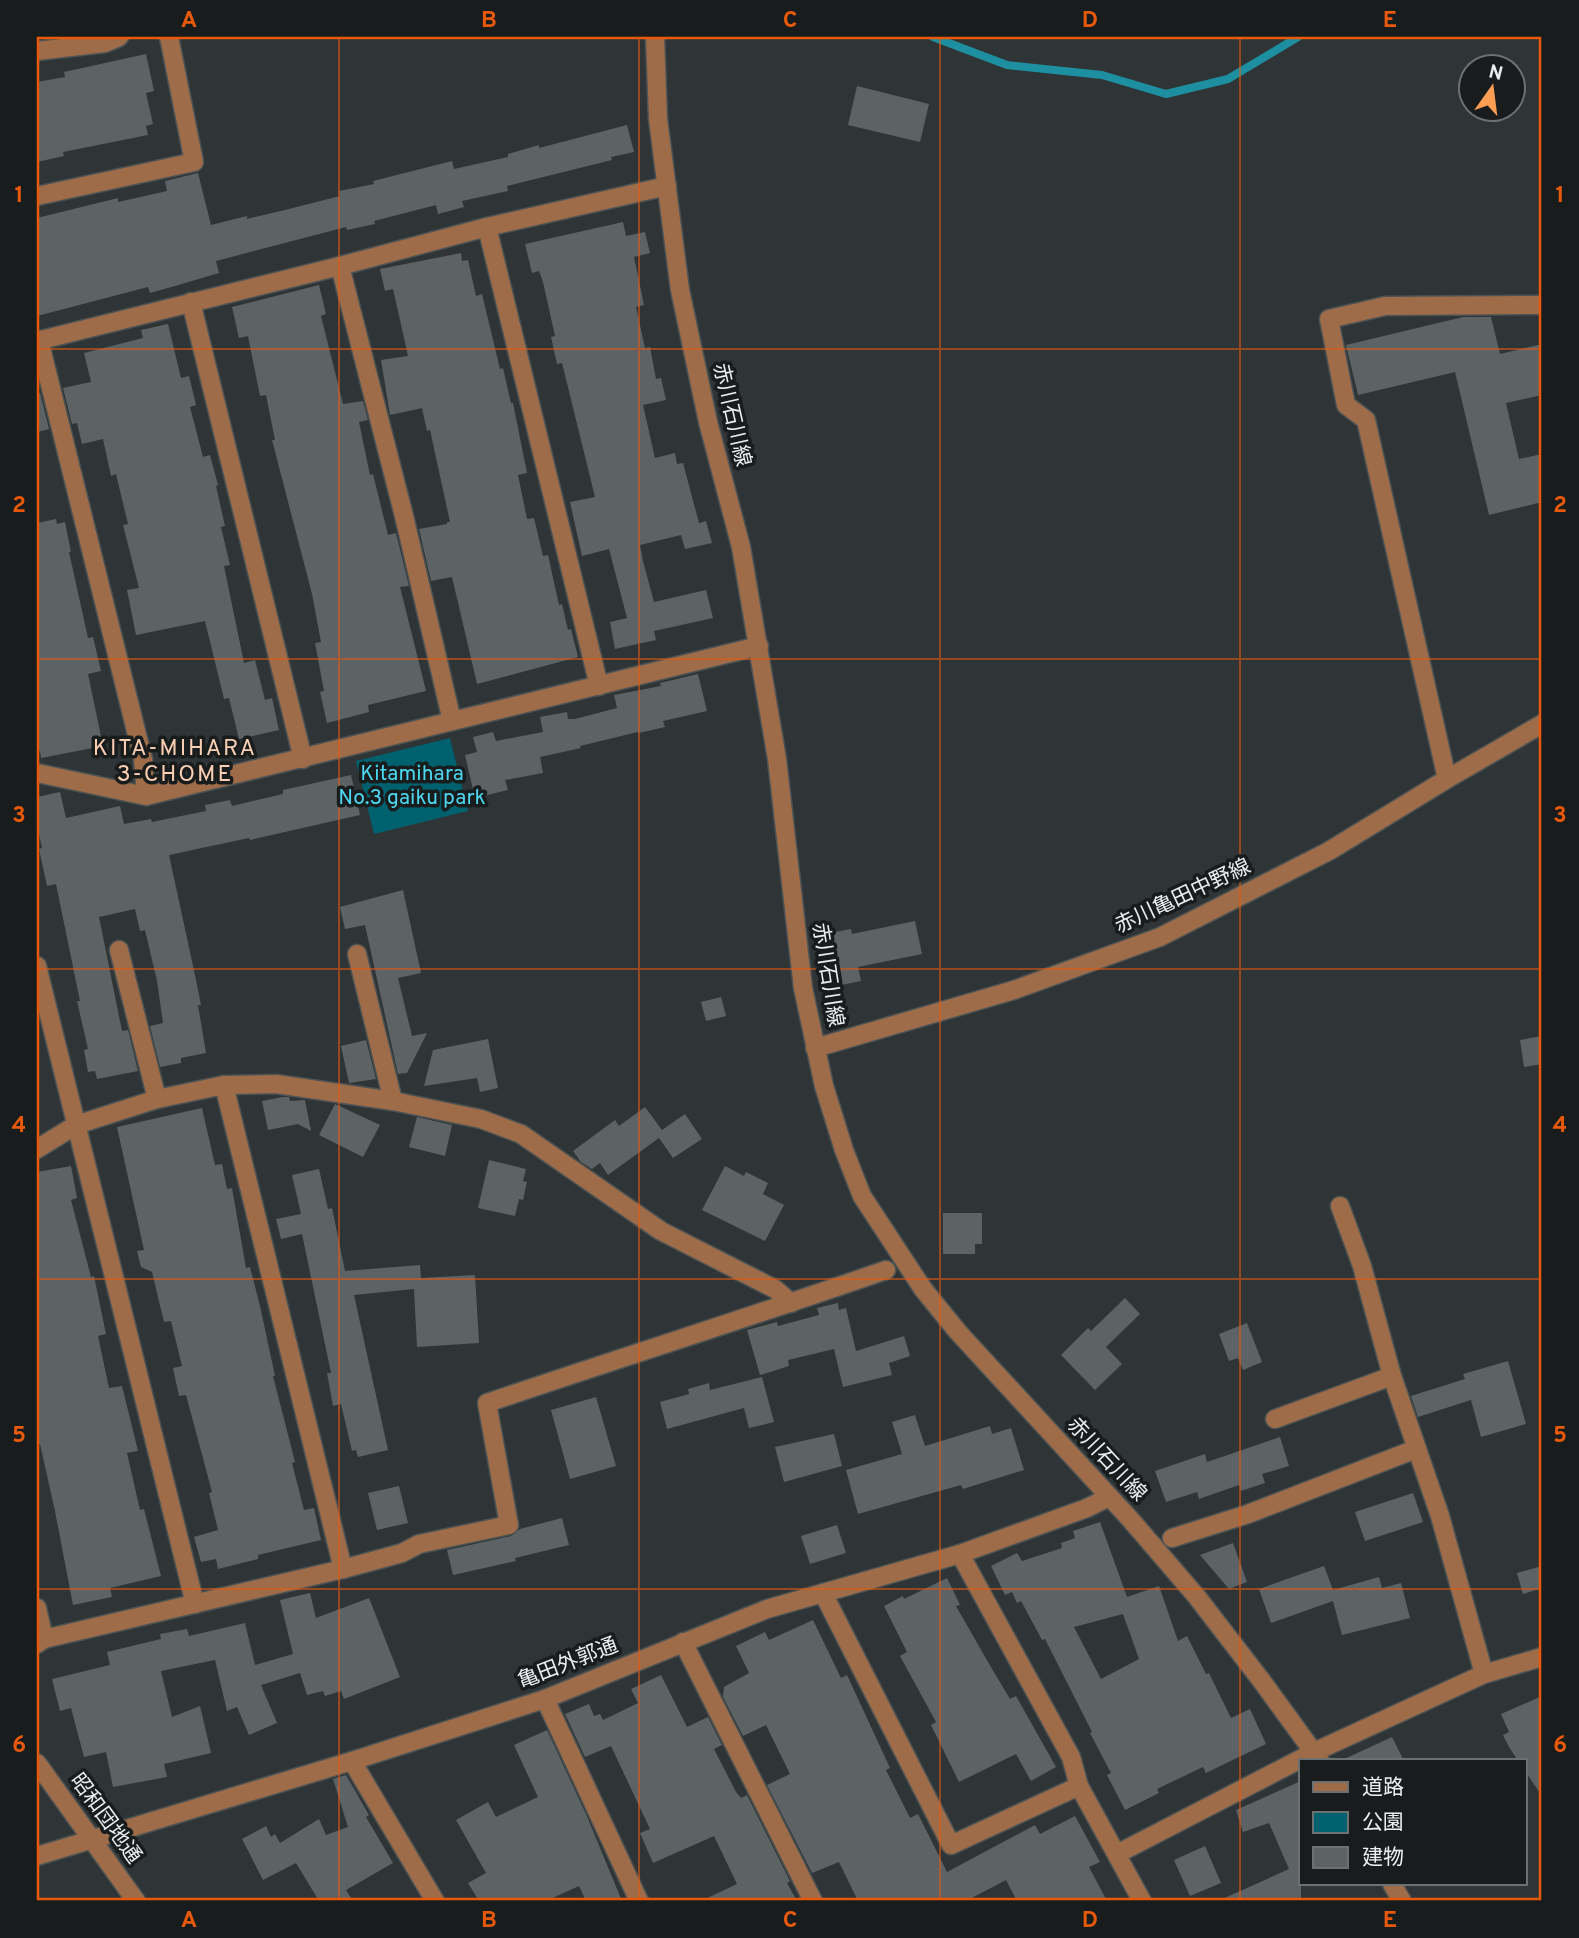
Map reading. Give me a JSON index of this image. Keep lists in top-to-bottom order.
{
  "streets": {
    "street": [
      "赤川石川線",
      "赤川亀田中野線",
      "亀田外郭通",
      "昭和団地通"
    ]
  },
  "crossings": [
    ["赤川石川線", "赤川亀田中野線"],
    ["赤川石川線", "亀田外郭通"],
    ["亀田外郭通", "昭和団地通"]
  ],
  "districts": ["KITA-MIHARA 3-CHOME"],
  "parks": ["Kitamihara No.3 gaiku park"],
  "legend": ["道路", "公園", "建物"],
  "north": "top",
  "grid": {
    "columns": [
      "A",
      "B",
      "C",
      "D",
      "E"
    ],
    "rows": [
      "1",
      "2",
      "3",
      "4",
      "5",
      "6"
    ]
  }
}
